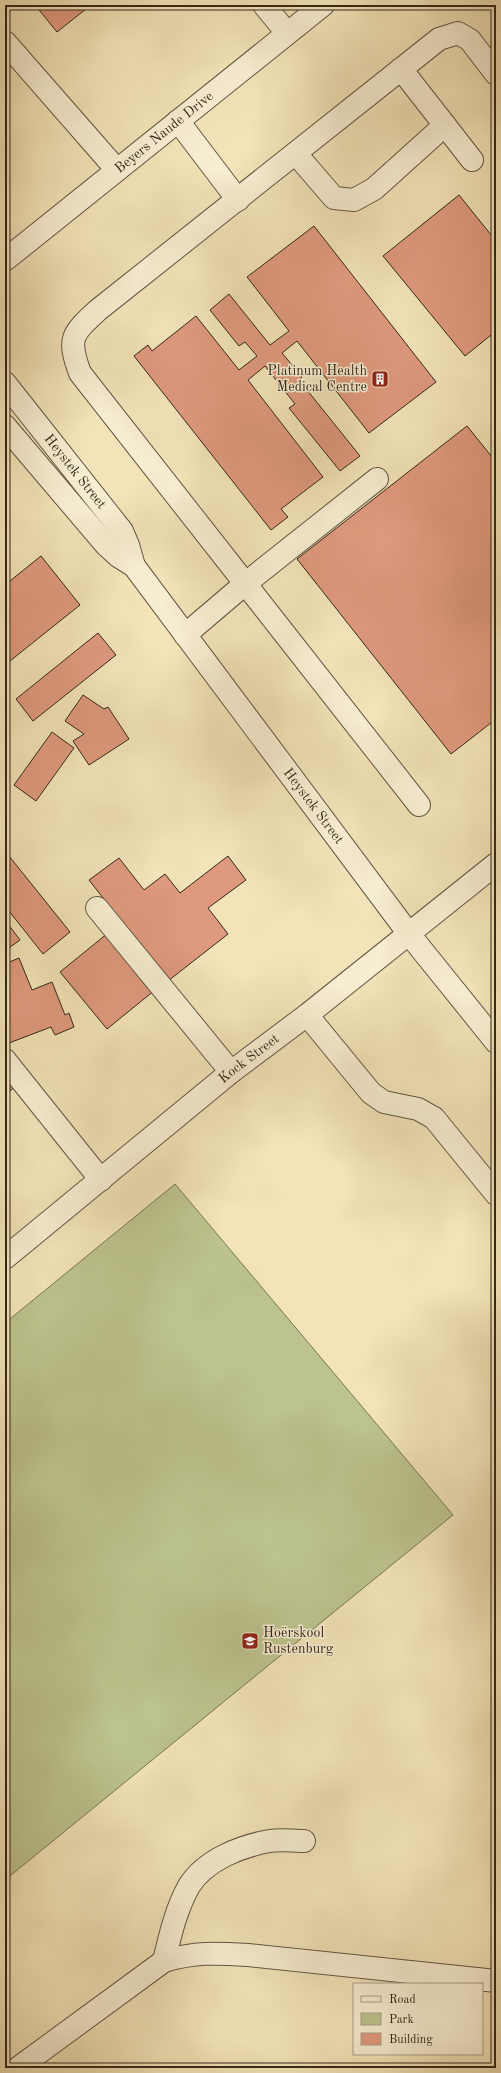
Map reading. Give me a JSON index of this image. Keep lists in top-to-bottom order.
{
  "streets": {
    "street": ["Beyers Naude Drive", "Heystek Street", "Kock Street"]
  },
  "crossings": [
    ["Heystek Street", "Kock Street"]
  ],
  "places": {
    "building": ["Platinum Health Medical Centre"],
    "school or university": ["Hoërskool Rustenburg"]
  },
  "legend": ["Road", "Park", "Building"]
}
